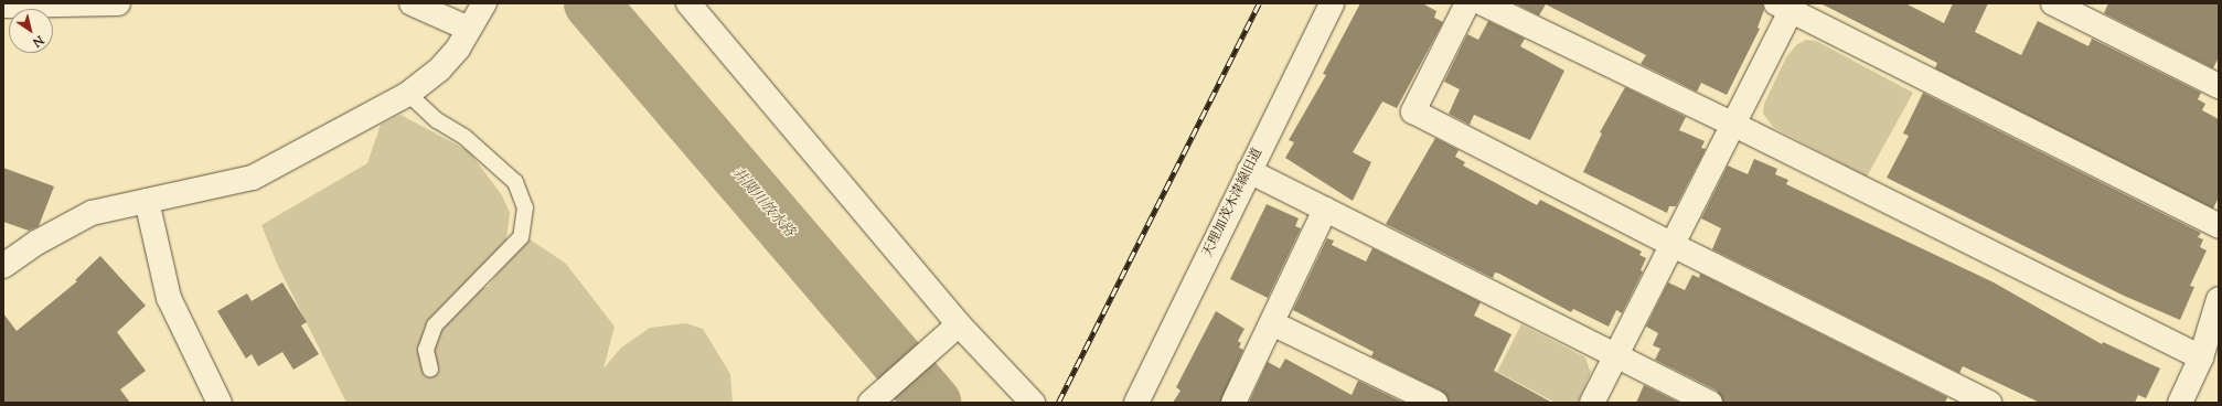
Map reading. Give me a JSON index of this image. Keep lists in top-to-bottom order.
{
  "streets": {
    "street": ["天理加茂木津線旧道"]
  },
  "water": ["井関川放水路"],
  "north": "bottom right"
}
